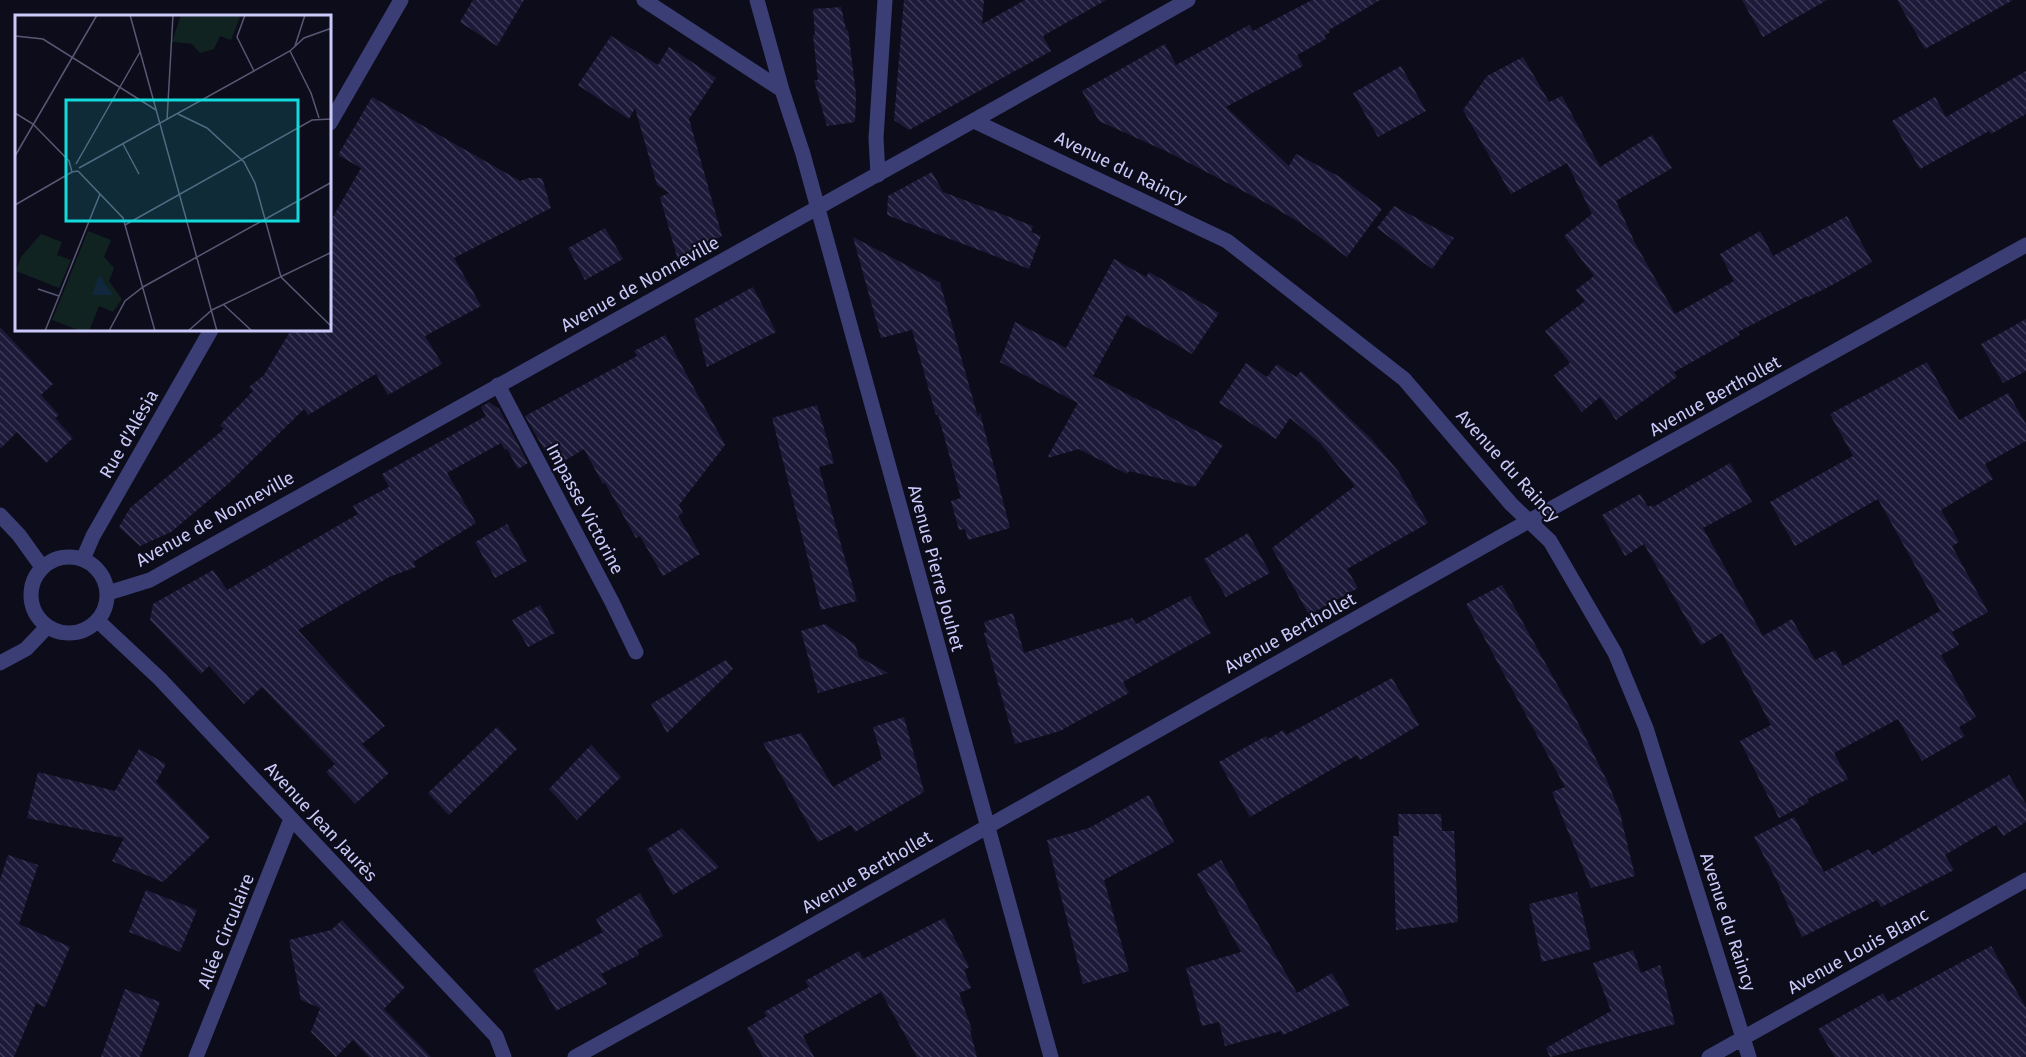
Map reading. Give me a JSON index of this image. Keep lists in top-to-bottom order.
{
  "streets": {
    "street": [
      "Avenue du Raincy",
      "Avenue de Nonneville",
      "Avenue Berthollet",
      "Rue d'Alésia",
      "Impasse Victorine",
      "Avenue Pierre Jouhet",
      "Avenue Jean Jaurès",
      "Allée Circulaire",
      "Avenue Louis Blanc"
    ]
  },
  "crossings": [
    ["Avenue du Raincy", "Avenue de Nonneville"],
    ["Avenue du Raincy", "Avenue Berthollet"],
    ["Avenue du Raincy", "Avenue Louis Blanc"],
    ["Avenue de Nonneville", "Rue d'Alésia"],
    ["Avenue de Nonneville", "Impasse Victorine"],
    ["Avenue de Nonneville", "Avenue Pierre Jouhet"],
    ["Avenue de Nonneville", "Avenue Jean Jaurès"],
    ["Avenue Berthollet", "Avenue Pierre Jouhet"],
    ["Rue d'Alésia", "Avenue Jean Jaurès"],
    ["Avenue Jean Jaurès", "Allée Circulaire"]
  ]
}
